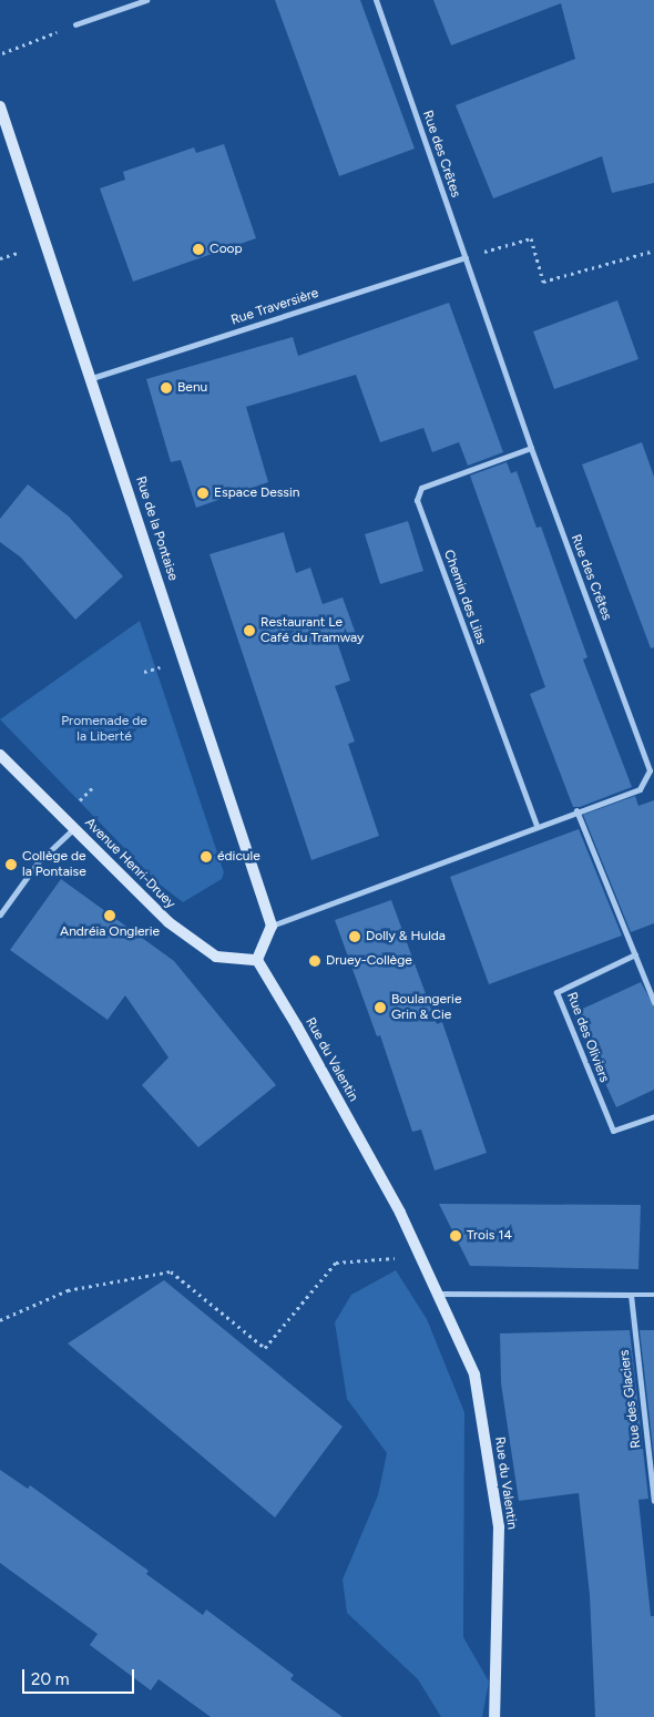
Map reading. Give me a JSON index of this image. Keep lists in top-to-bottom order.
{
  "streets": {
    "street": [
      "Rue des Crêtes",
      "Rue Traversière",
      "Rue de la Pontaise",
      "Chemin des Lilas",
      "Avenue Henri-Druey",
      "Rue des Oliviers",
      "Rue du Valentin",
      "Rue des Glaciers"
    ]
  },
  "crossings": [
    ["Rue des Crêtes", "Rue Traversière"],
    ["Rue des Crêtes", "Rue de la Pontaise"],
    ["Rue des Crêtes", "Chemin des Lilas"],
    ["Rue Traversière", "Rue de la Pontaise"],
    ["Avenue Henri-Druey", "Rue du Valentin"]
  ],
  "parks": ["Promenade de la Liberté"],
  "places": [
    "Coop",
    "Benu",
    "Espace Dessin",
    "Restaurant Le Café du Tramway",
    "édicule",
    "Collège de la Pontaise",
    "Andréia Onglerie",
    "Dolly & Hulda",
    "Druey-Collège",
    "Boulangerie Grin & Cie",
    "Trois 14"
  ],
  "scale_bar": "20 m"
}
